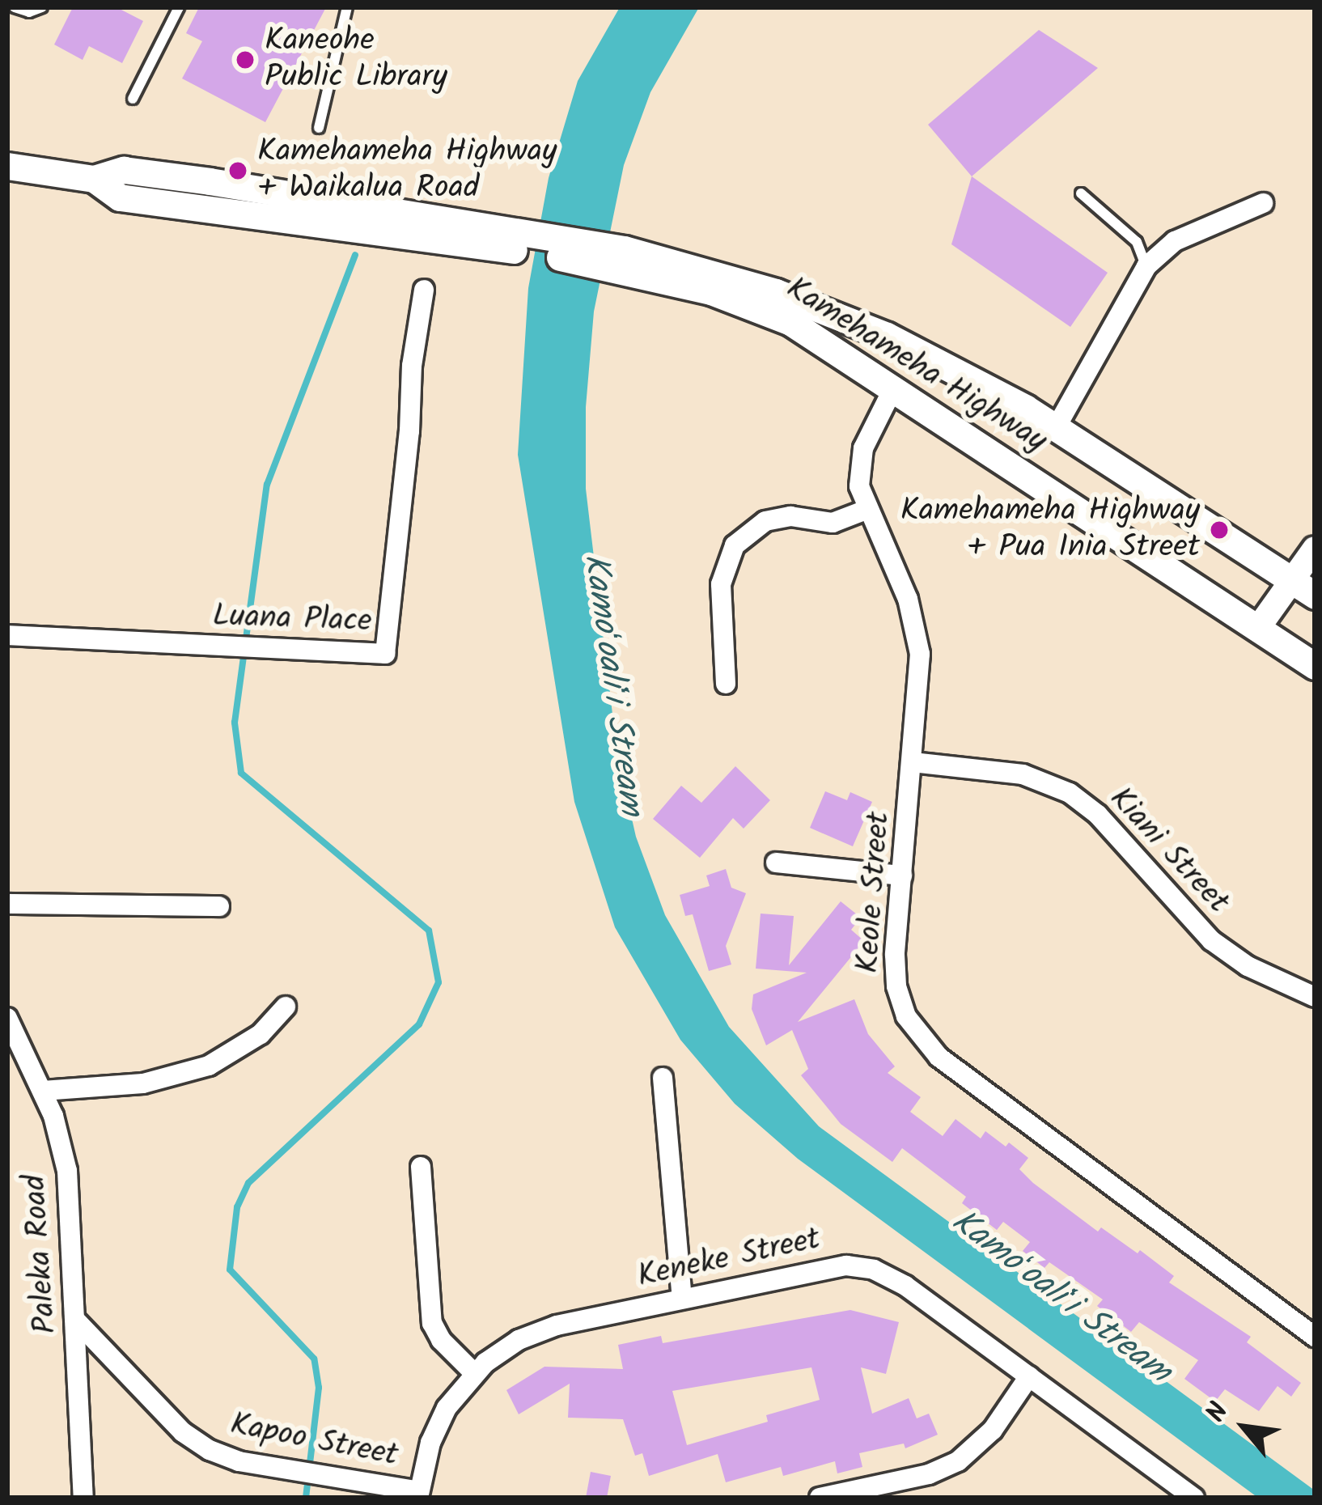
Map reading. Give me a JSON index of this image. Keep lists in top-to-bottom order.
{
  "streets": {
    "main road": ["Kamehameha Highway"],
    "street": [
      "Luana Place",
      "Kiani Street",
      "Keole Street",
      "Paleka Road",
      "Keneke Street",
      "Kapoo Street"
    ]
  },
  "crossings": [
    ["Kamehameha Highway", "Keole Street"],
    ["Kiani Street", "Keole Street"],
    ["Paleka Road", "Kapoo Street"],
    ["Keneke Street", "Kapoo Street"]
  ],
  "water": ["Kamoʻoaliʻi Stream"],
  "places": ["Kaneohe Public Library", "Kamehameha Highway + Waikalua Road", "Kamehameha Highway + Pua Inia Street"],
  "north": "top left"
}
